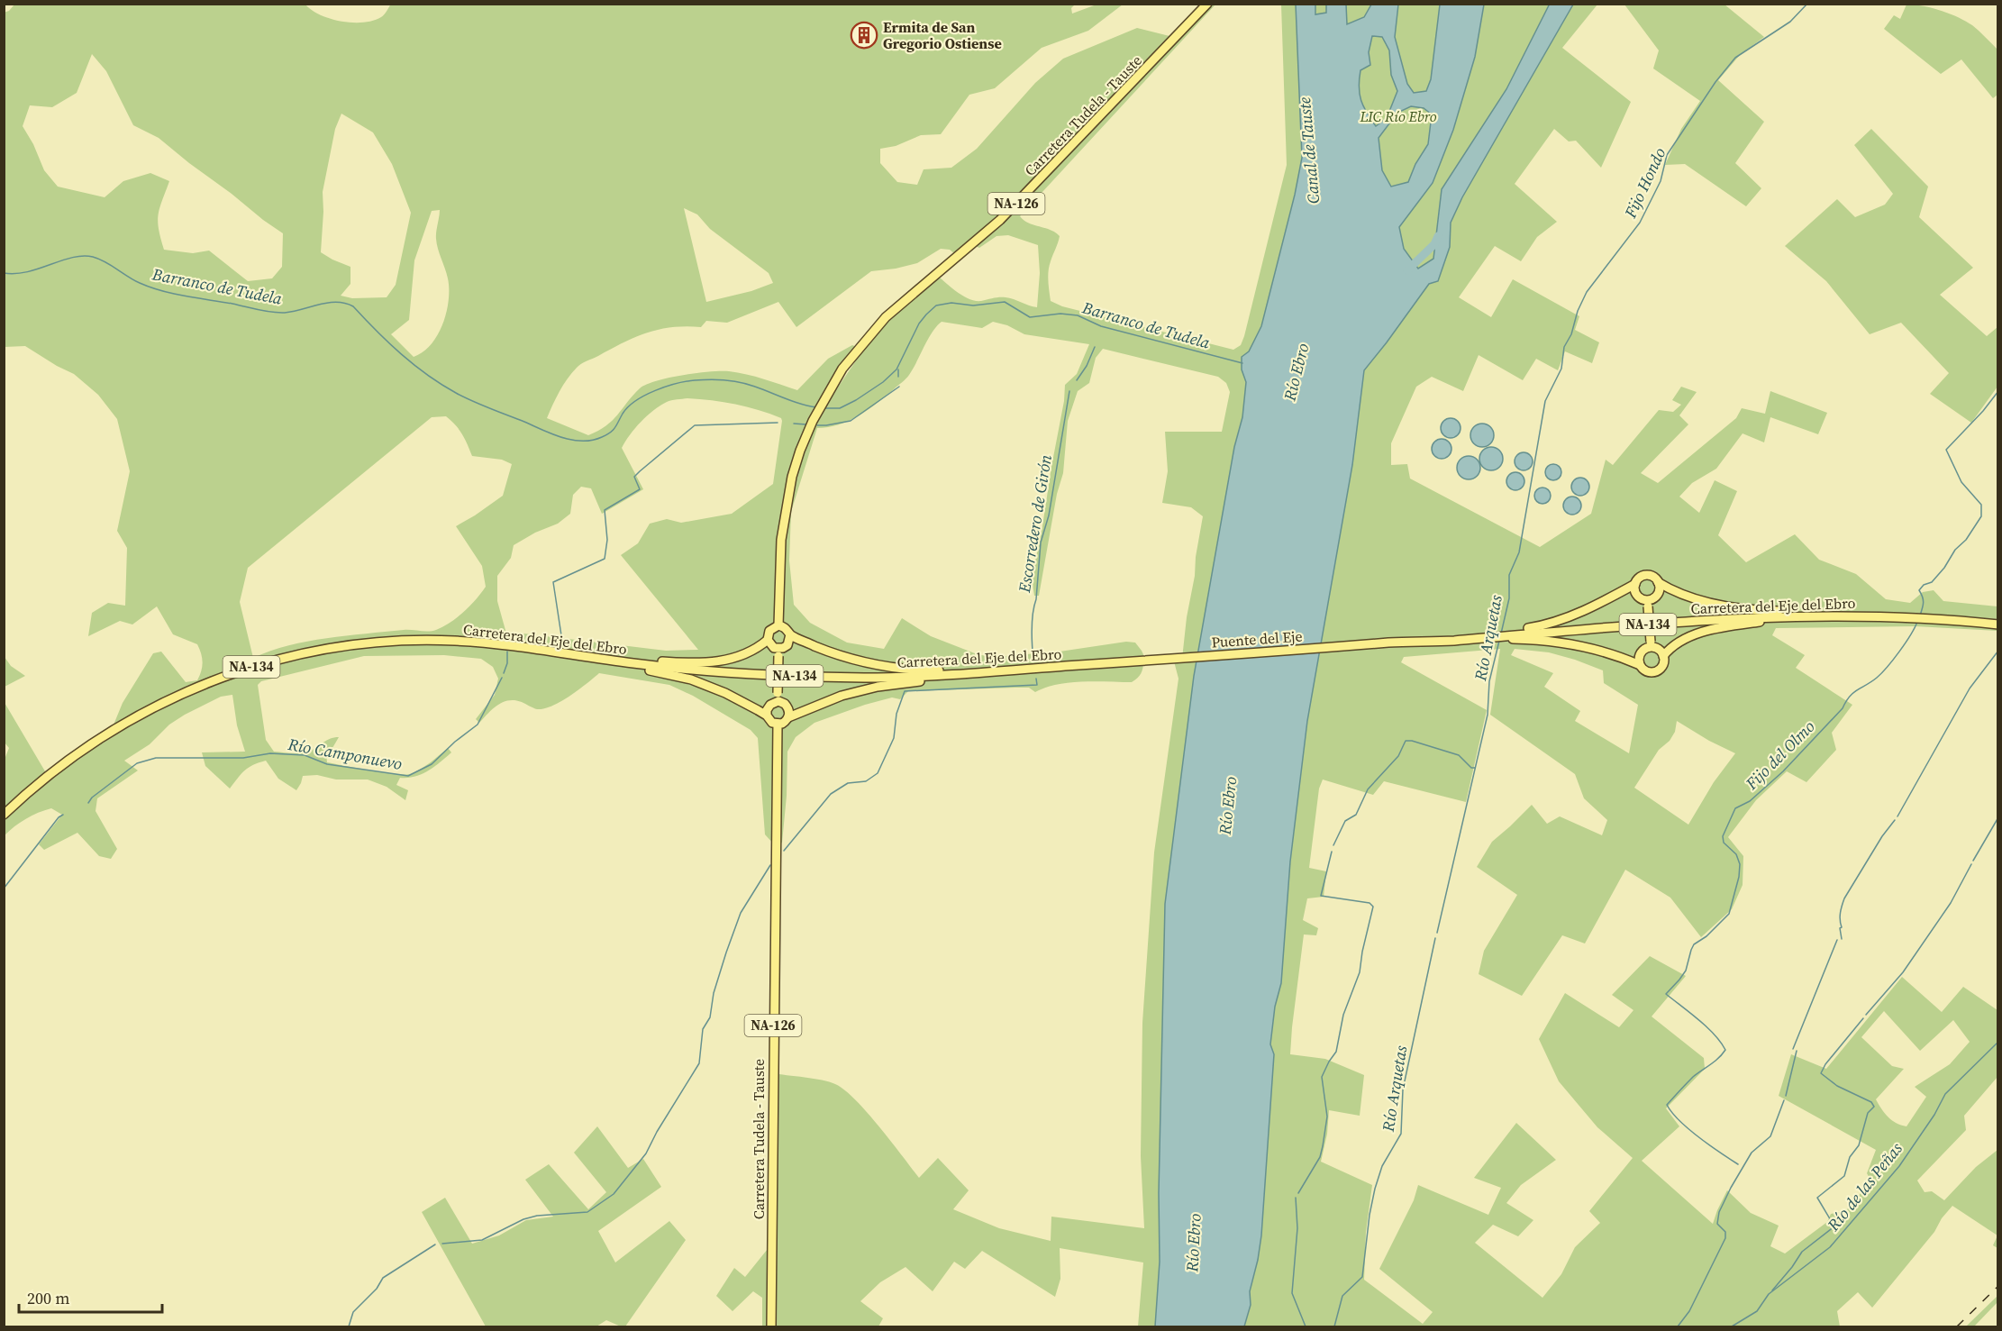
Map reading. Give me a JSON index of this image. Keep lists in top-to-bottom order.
{
  "streets": {
    "main road": [
      "Carretera Tudela - Tauste",
      "NA-126",
      "Carretera del Eje del Ebro",
      "NA-134",
      "Puente del Eje"
    ]
  },
  "crossings": [
    ["Carretera del Eje del Ebro", "Puente del Eje"]
  ],
  "water": [
    "Canal de Tauste",
    "Fijo Hondo",
    "Barranco de Tudela",
    "Río Ebro",
    "Escorredero de Girón",
    "Río Arquetas",
    "Río Camponuevo",
    "Fijo del Olmo",
    "Río de las Peñas"
  ],
  "parks": ["LIC Río Ebro"],
  "places": {
    "building": ["Ermita de San Gregorio Ostiense"]
  },
  "scale_bar": "200 m"
}
